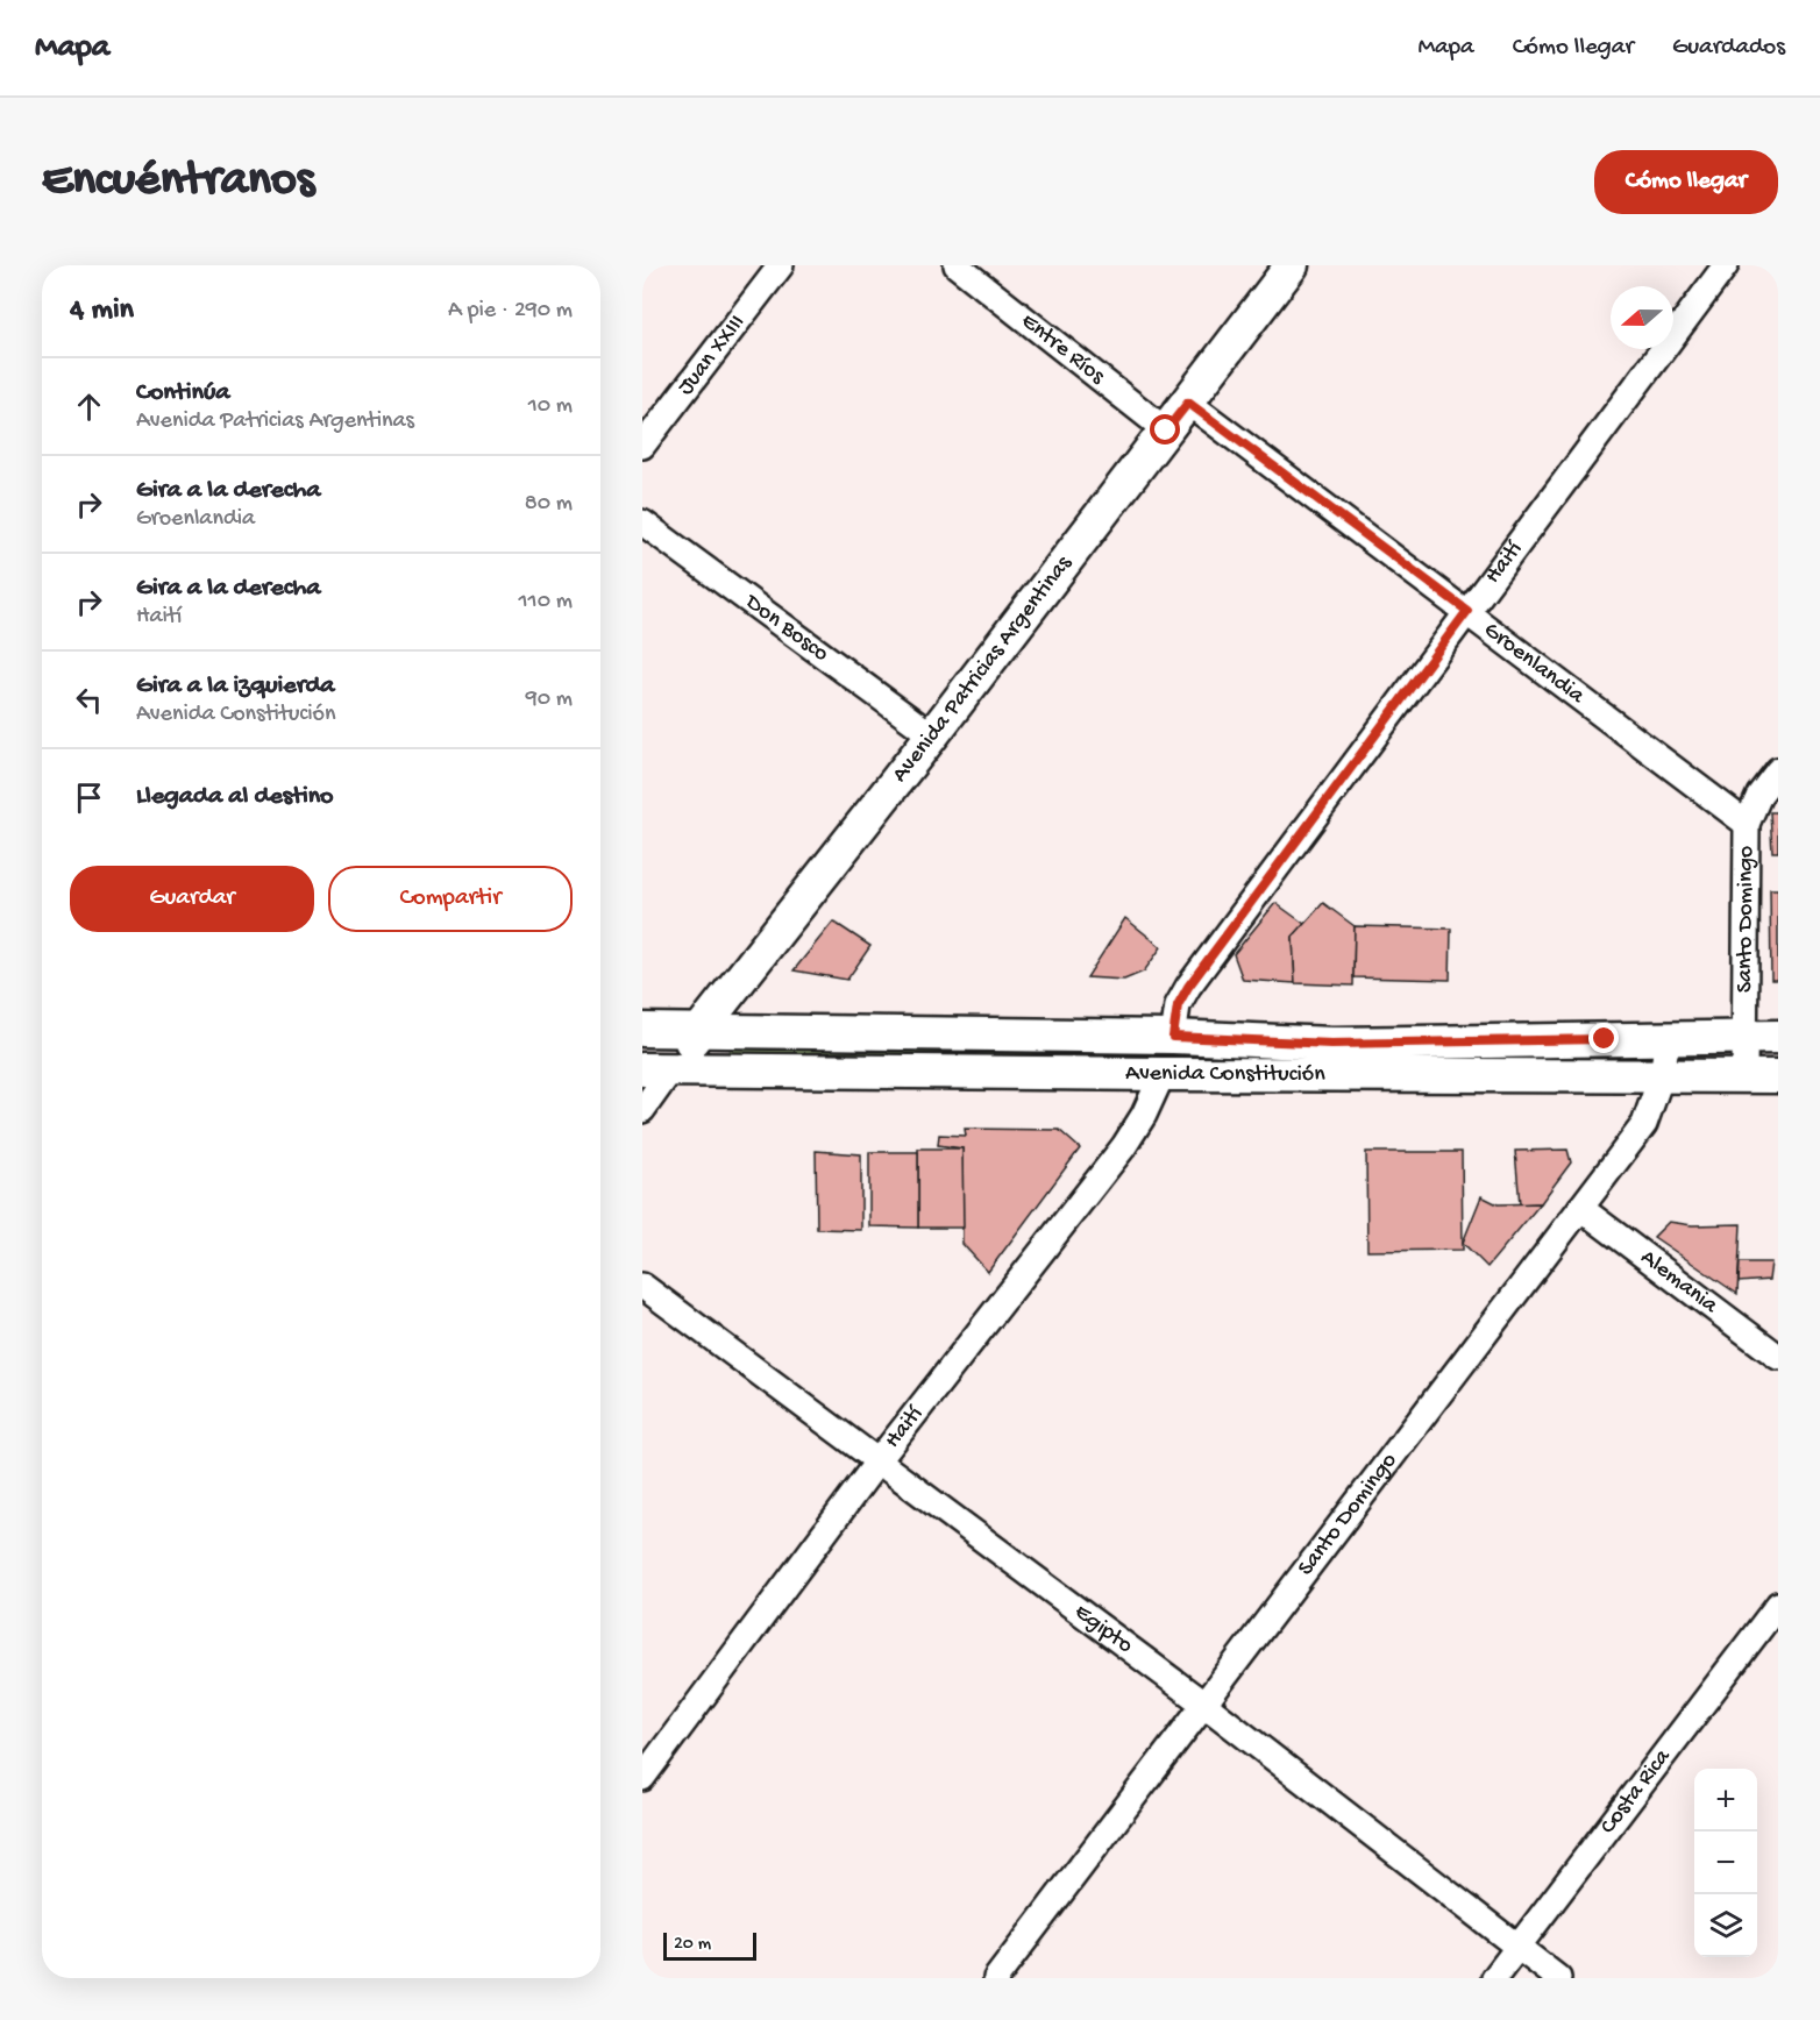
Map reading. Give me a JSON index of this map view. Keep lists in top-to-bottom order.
{
  "streets": {
    "main road": ["Avenida Patricias Argentinas", "Avenida Constitución"],
    "street": [
      "Entre Ríos",
      "Juan XXIII",
      "Haití",
      "Don Bosco",
      "Groenlandia",
      "Santo Domingo",
      "Alemania",
      "Egipto",
      "Costa Rica"
    ]
  },
  "crossings": [
    ["Entre Ríos", "Avenida Patricias Argentinas"],
    ["Haití", "Groenlandia"],
    ["Haití", "Avenida Constitución"],
    ["Haití", "Egipto"],
    ["Don Bosco", "Avenida Patricias Argentinas"],
    ["Groenlandia", "Avenida Patricias Argentinas"],
    ["Groenlandia", "Santo Domingo"],
    ["Avenida Patricias Argentinas", "Avenida Constitución"],
    ["Santo Domingo", "Avenida Constitución"],
    ["Santo Domingo", "Alemania"],
    ["Santo Domingo", "Egipto"],
    ["Egipto", "Costa Rica"]
  ],
  "scale_bar": "20 m",
  "north": "left",
  "page": {
    "header": "Mapa",
    "nav": ["Mapa", "Cómo llegar", "Guardados"],
    "buttons": [
      "Cómo llegar",
      ["Guardar", "Compartir"]
    ],
    "title": "Encuéntranos",
    "heading": ["4 min", "A pie · 290 m"],
    "list": [
      ["Continúa", "Avenida Patricias Argentinas", "10 m"],
      ["Gira a la derecha", "Groenlandia", "80 m"],
      ["Gira a la derecha", "Haití", "110 m"],
      ["Gira a la izquierda", "Avenida Constitución", "90 m"],
      "Llegada al destino"
    ],
    "map_buttons": ["+", "−"],
    "scale": "20 m"
  }
}
